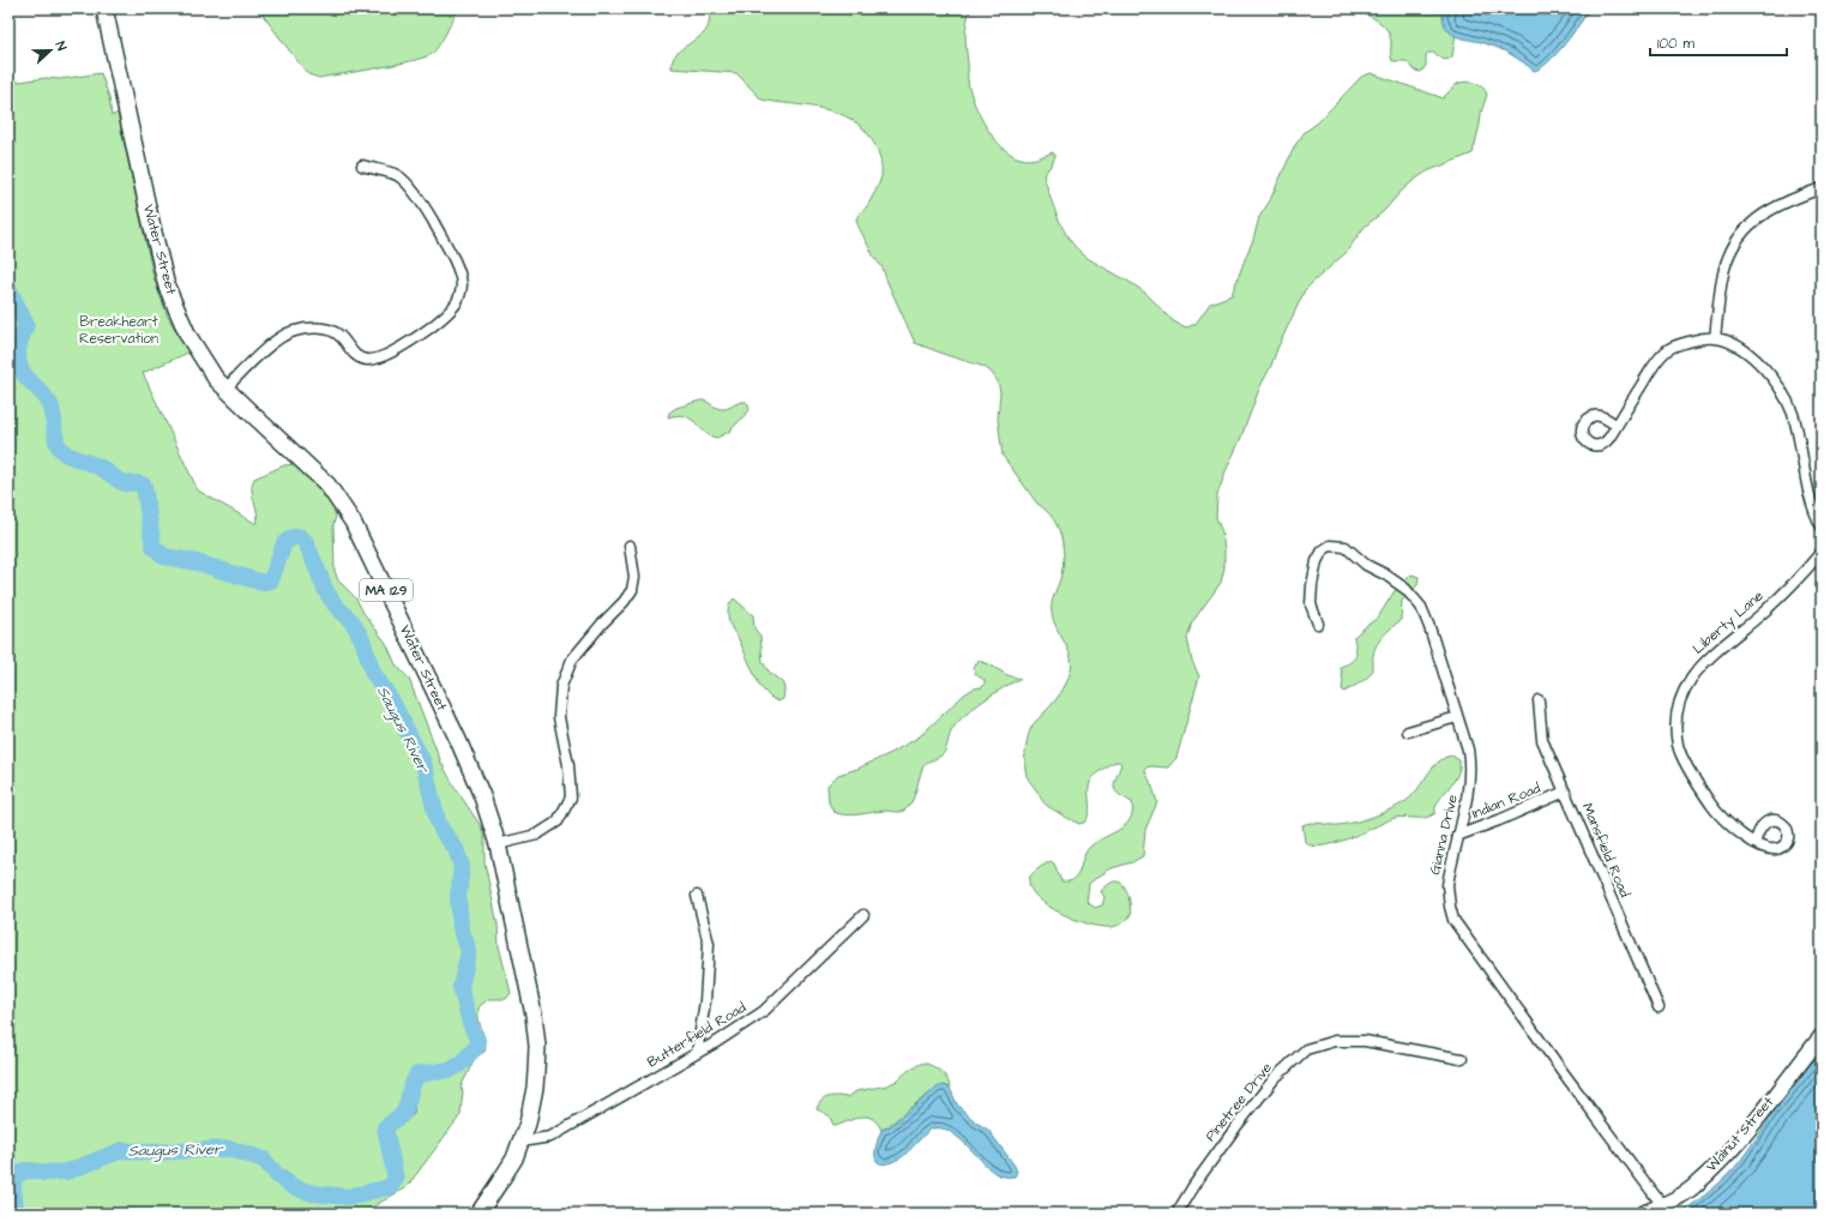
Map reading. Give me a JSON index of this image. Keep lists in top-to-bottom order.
{
  "streets": {
    "main road": ["Water Street", "MA 129", "Walnut Street"],
    "street": [
      "Liberty Lane",
      "Indian Road",
      "Gianna Drive",
      "Mansfield Road",
      "Butterfield Road",
      "Pinetree Drive"
    ]
  },
  "crossings": [
    ["Water Street", "Butterfield Road"],
    ["Indian Road", "Gianna Drive"],
    ["Indian Road", "Mansfield Road"],
    ["Gianna Drive", "Walnut Street"]
  ],
  "water": ["Saugus River"],
  "parks": ["Breakheart Reservation"],
  "scale_bar": "100 m",
  "north": "right"
}
